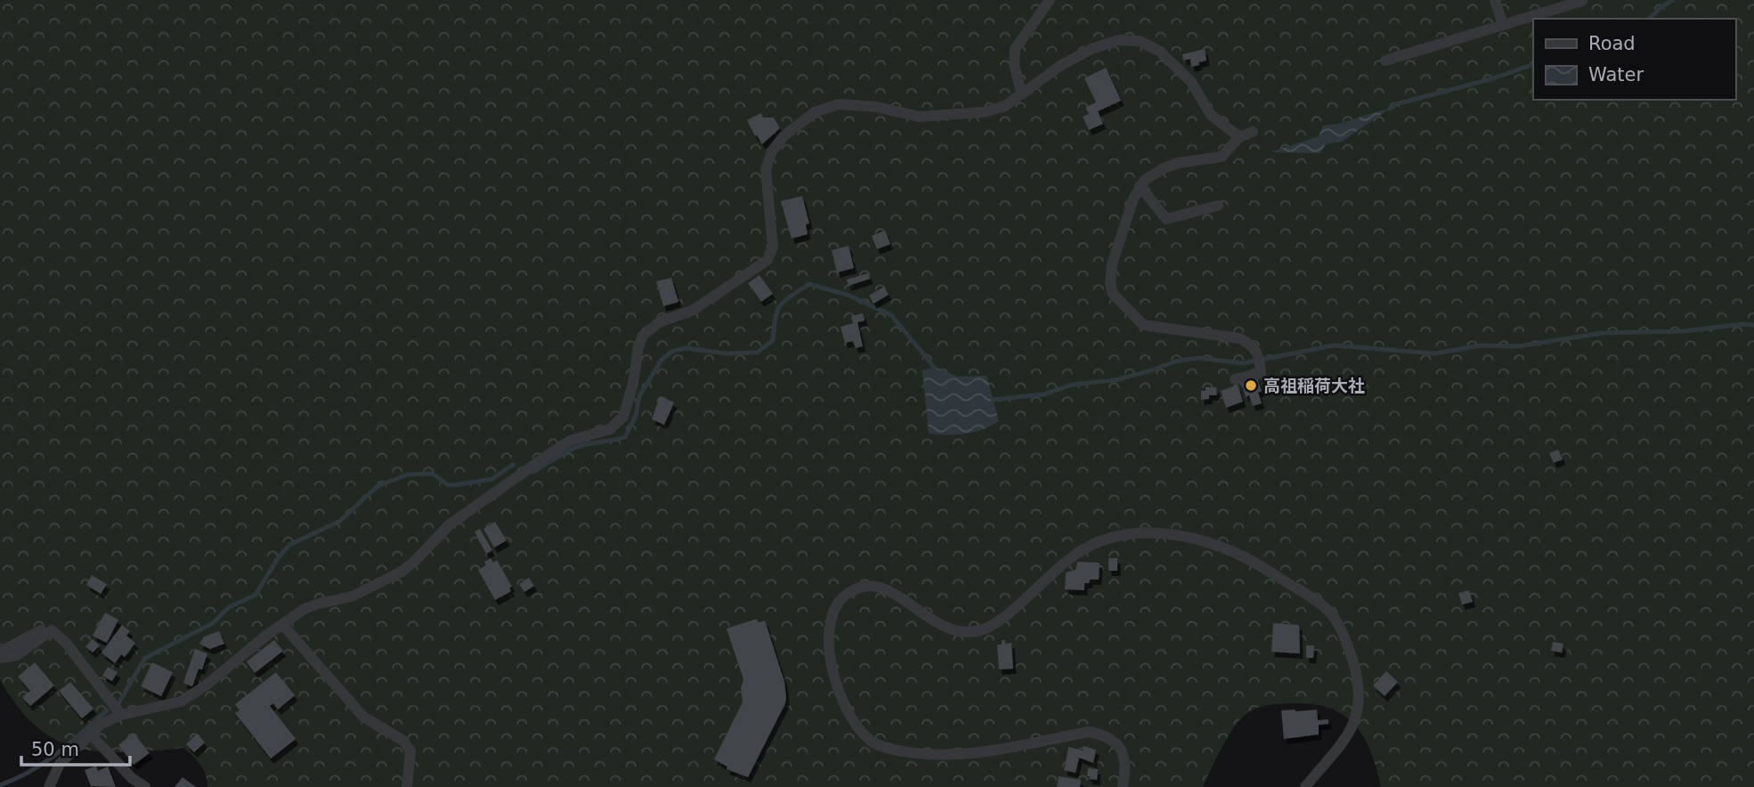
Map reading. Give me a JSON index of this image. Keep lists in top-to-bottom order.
{
  "places": ["高祖稲荷大社"],
  "legend": ["Road", "Water"],
  "scale_bar": "50 m"
}
